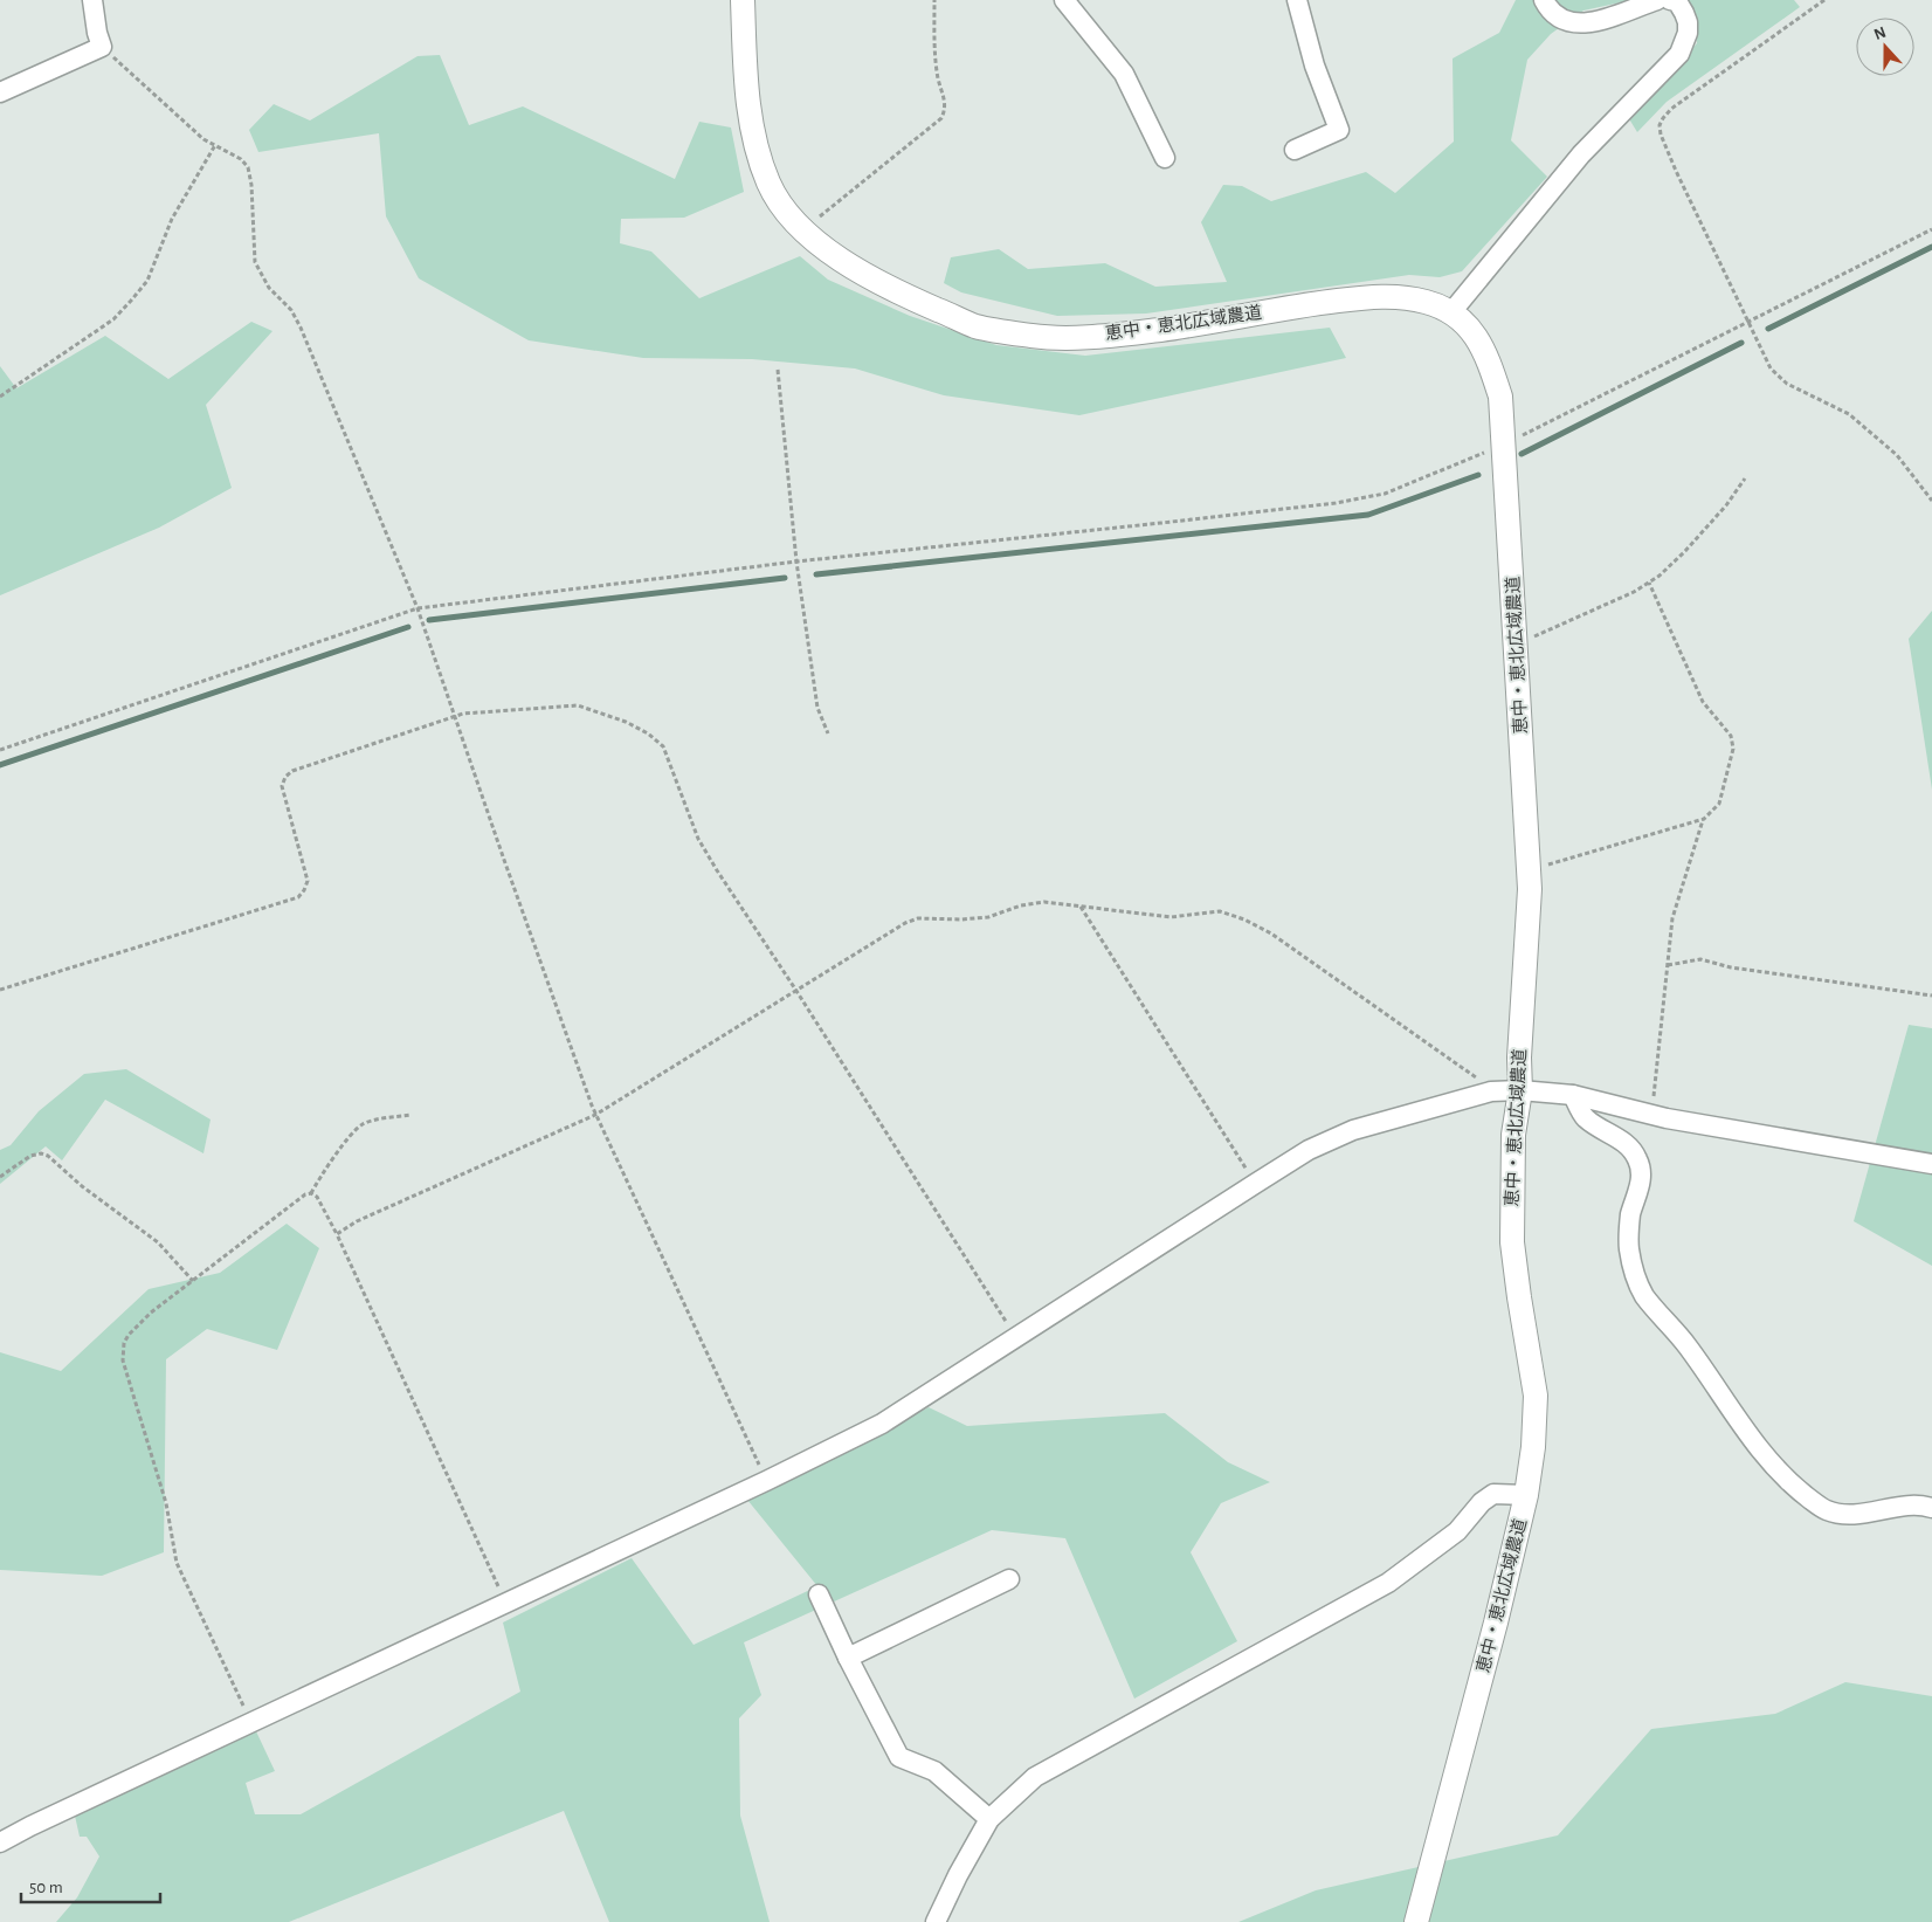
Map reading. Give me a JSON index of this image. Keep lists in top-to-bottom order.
{
  "streets": {
    "street": ["恵中・恵北広域農道"]
  },
  "scale_bar": "50 m",
  "north": "top"
}
